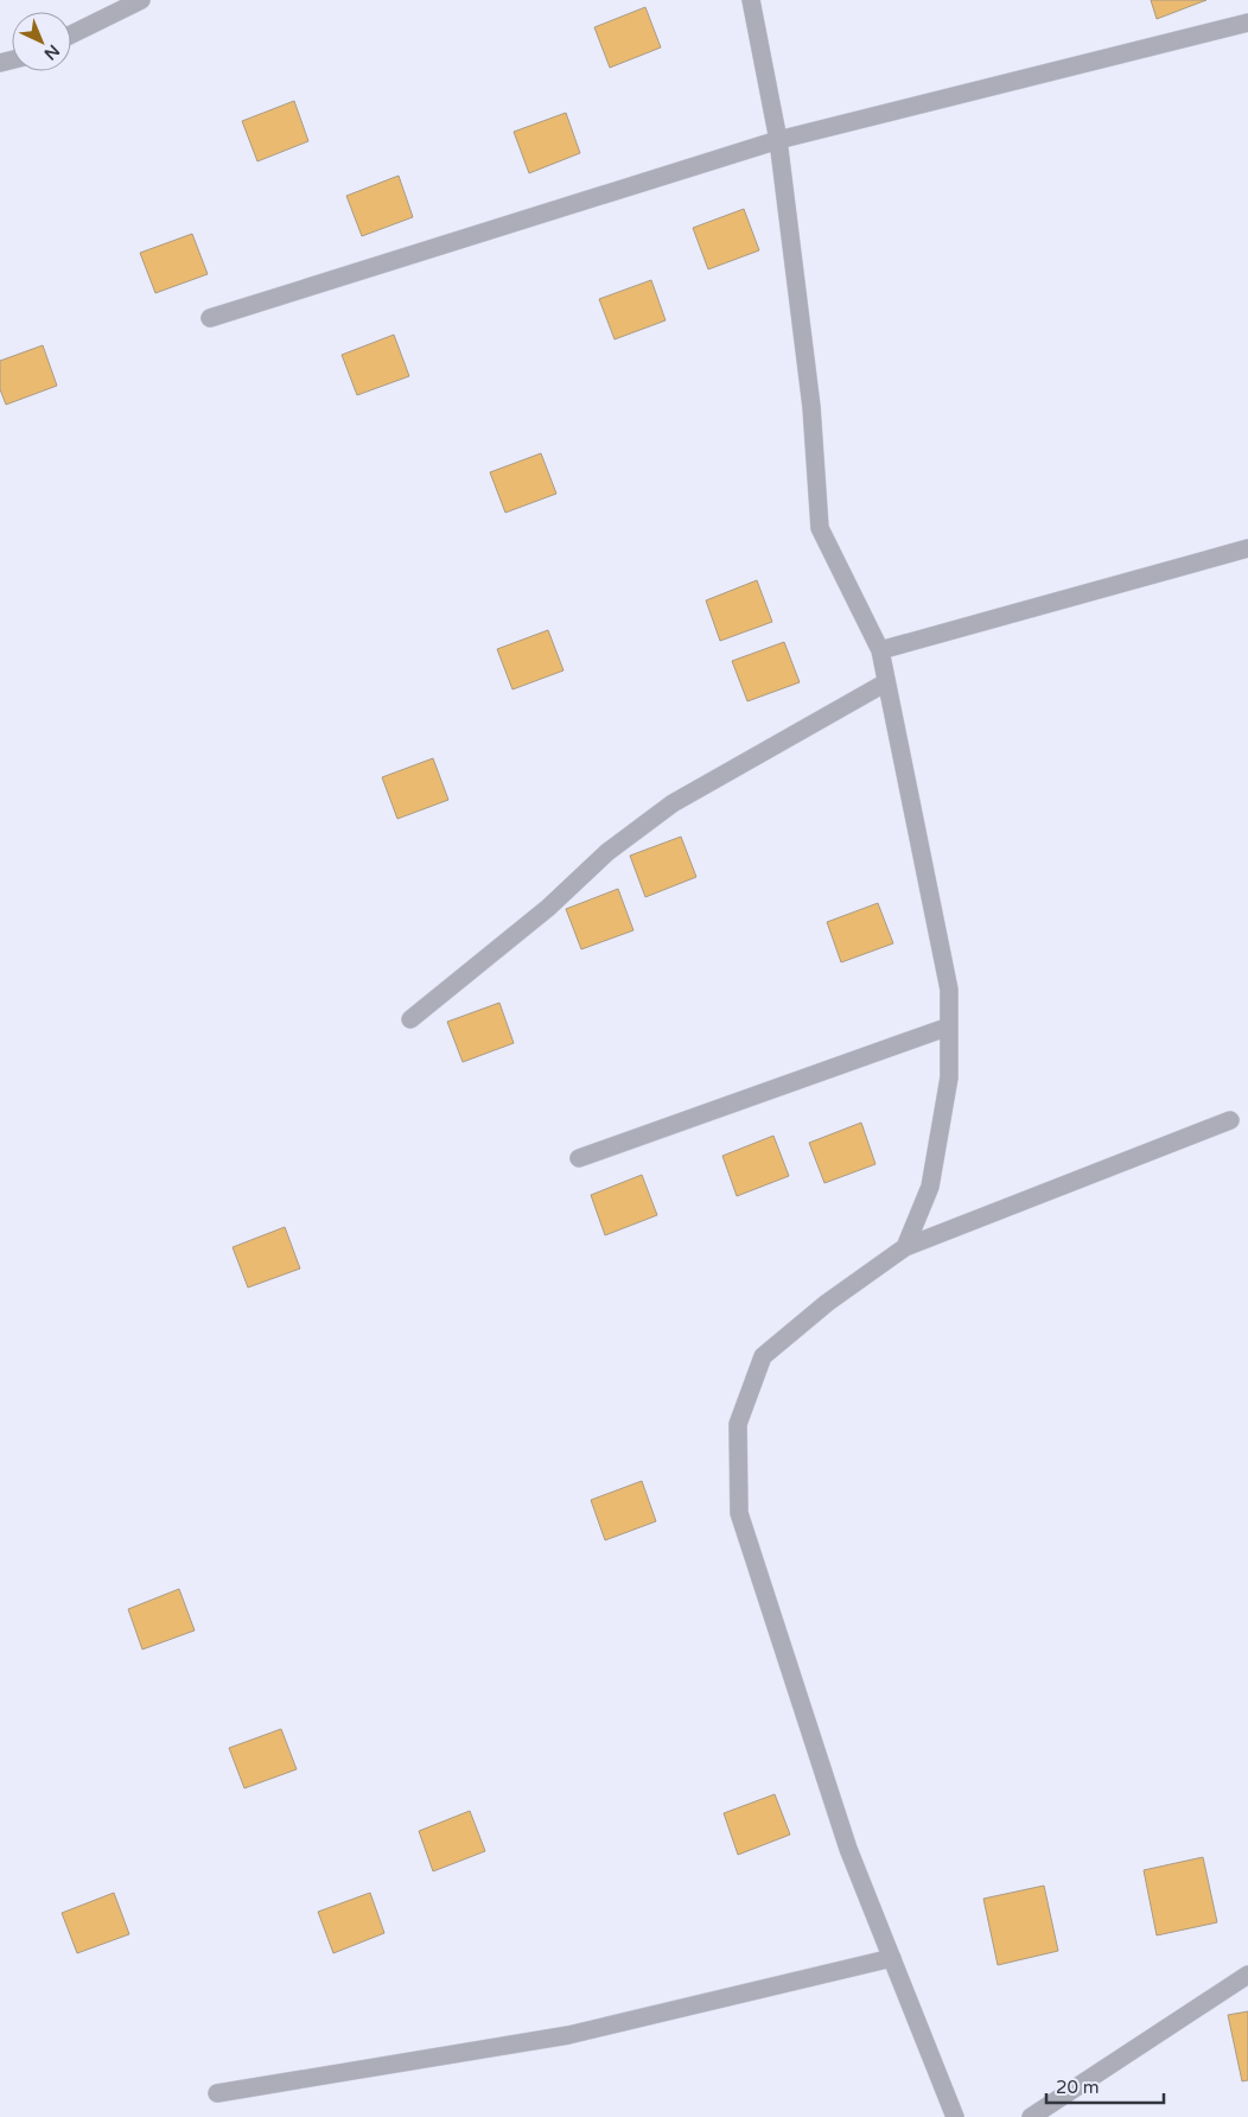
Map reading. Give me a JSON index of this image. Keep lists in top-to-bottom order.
{
  "scale_bar": "20 m",
  "north": "bottom right"
}
